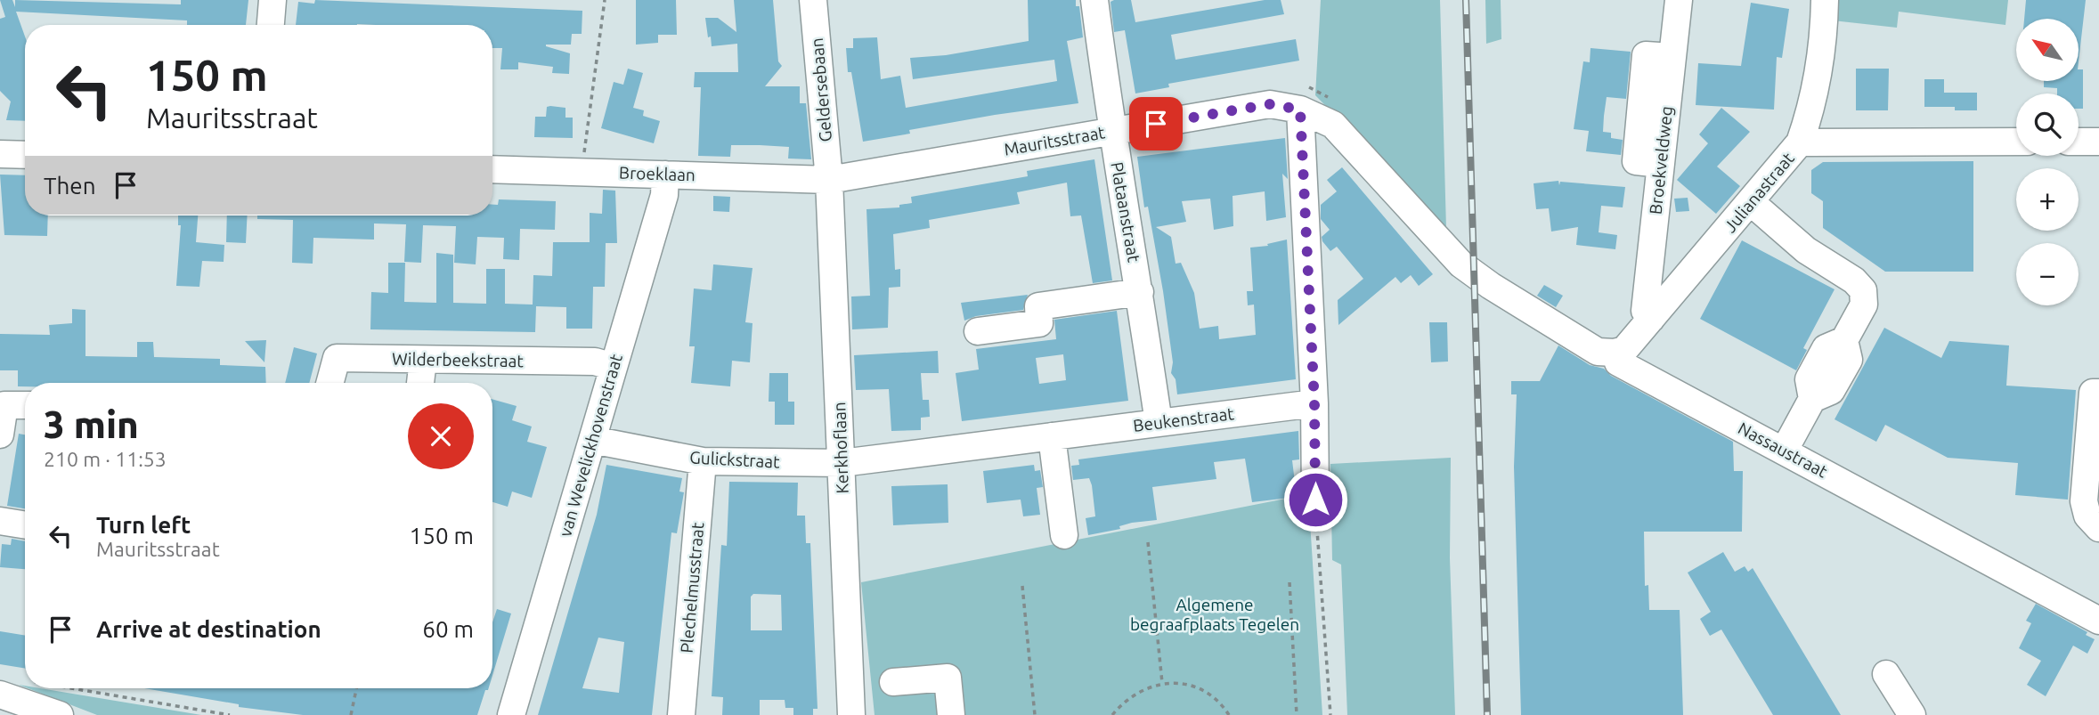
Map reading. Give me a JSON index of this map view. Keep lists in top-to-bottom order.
{
  "streets": {
    "street": [
      "Geldersebaan",
      "Mauritsstraat",
      "Broekveldweg",
      "Broeklaan",
      "Julianastraat",
      "Plataanstraat",
      "Wilderbeekstraat",
      "Beukenstraat",
      "van Wevelickhovenstraat",
      "Kerkhoflaan",
      "Nassaustraat",
      "Gulickstraat",
      "Plechelmusstraat"
    ]
  },
  "crossings": [
    ["Geldersebaan", "Mauritsstraat"],
    ["Geldersebaan", "Broeklaan"],
    ["Geldersebaan", "Kerkhoflaan"],
    ["Mauritsstraat", "Broeklaan"],
    ["Mauritsstraat", "Plataanstraat"],
    ["Mauritsstraat", "Kerkhoflaan"],
    ["Mauritsstraat", "Nassaustraat"],
    ["Broekveldweg", "Julianastraat"],
    ["Broeklaan", "van Wevelickhovenstraat"],
    ["Broeklaan", "Kerkhoflaan"],
    ["Julianastraat", "Nassaustraat"],
    ["Plataanstraat", "Beukenstraat"],
    ["Wilderbeekstraat", "van Wevelickhovenstraat"],
    ["Beukenstraat", "Kerkhoflaan"],
    ["Beukenstraat", "Gulickstraat"],
    ["van Wevelickhovenstraat", "Gulickstraat"],
    ["Kerkhoflaan", "Gulickstraat"],
    ["Gulickstraat", "Plechelmusstraat"]
  ],
  "parks": ["Algemene begraafplaats Tegelen"],
  "north": "top left",
  "page": {
    "map_buttons": ["+", "−"],
    "turn": ["150 m", "Mauritsstraat"],
    "then": "Then",
    "heading": ["3 min", "210 m · 11:53"],
    "list": [
      {
        "name": "Turn left",
        "note": "Mauritsstraat",
        "value": "150 m"
      },
      {
        "name": "Arrive at destination",
        "value": "60 m"
      }
    ]
  }
}
